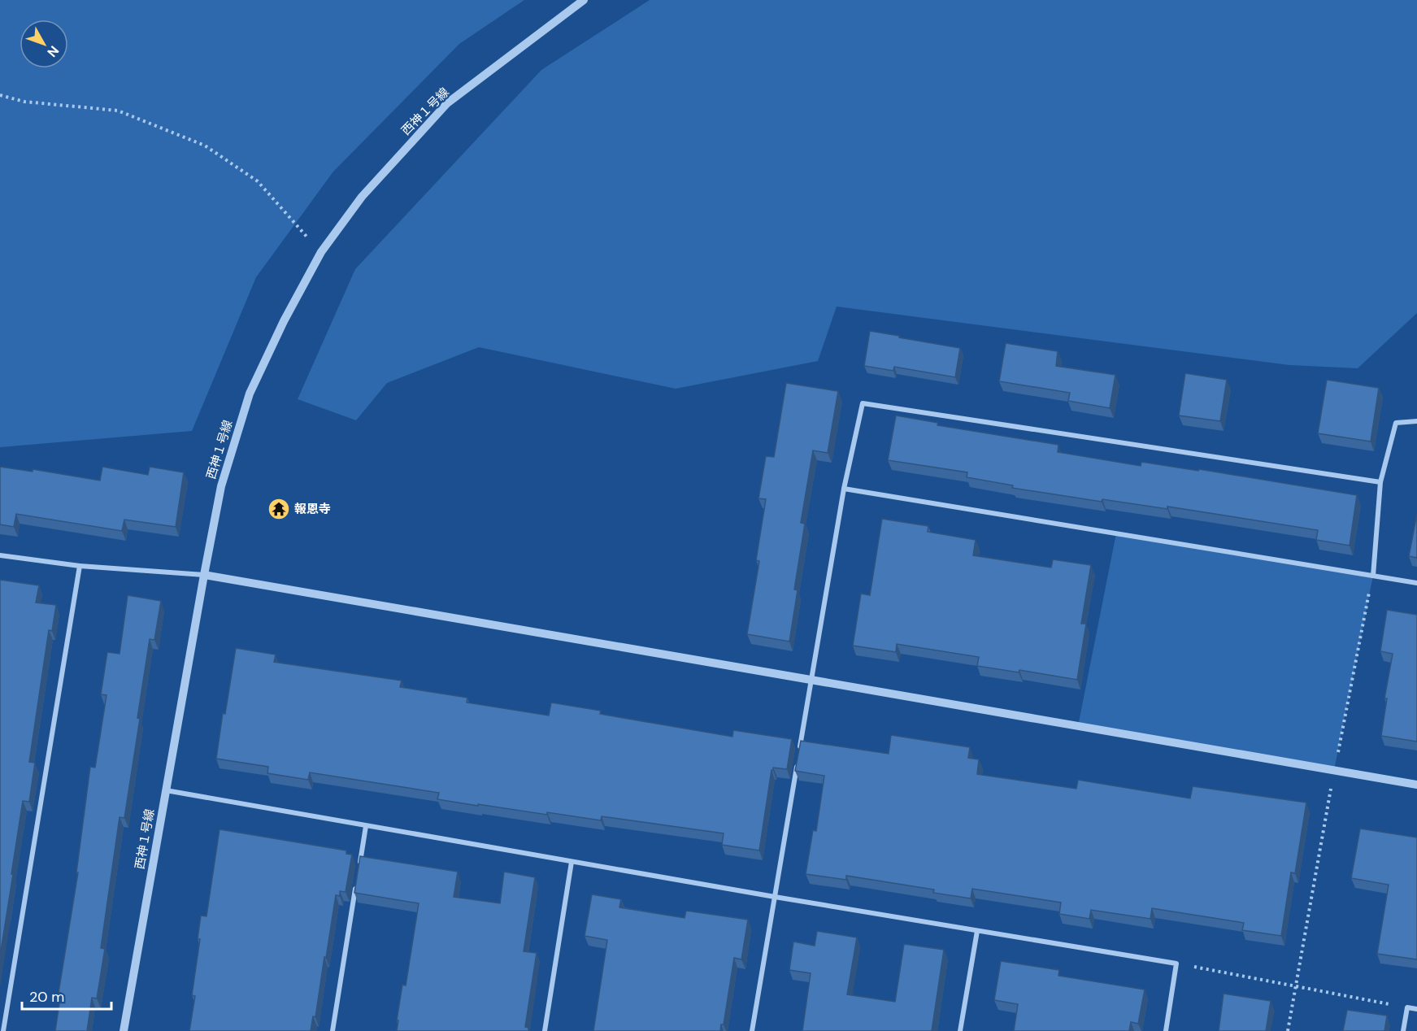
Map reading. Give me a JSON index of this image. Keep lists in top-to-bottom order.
{
  "streets": {
    "street": ["西神１号線"]
  },
  "places": {
    "temple": ["報恩寺"]
  },
  "scale_bar": "20 m",
  "north": "bottom right"
}
